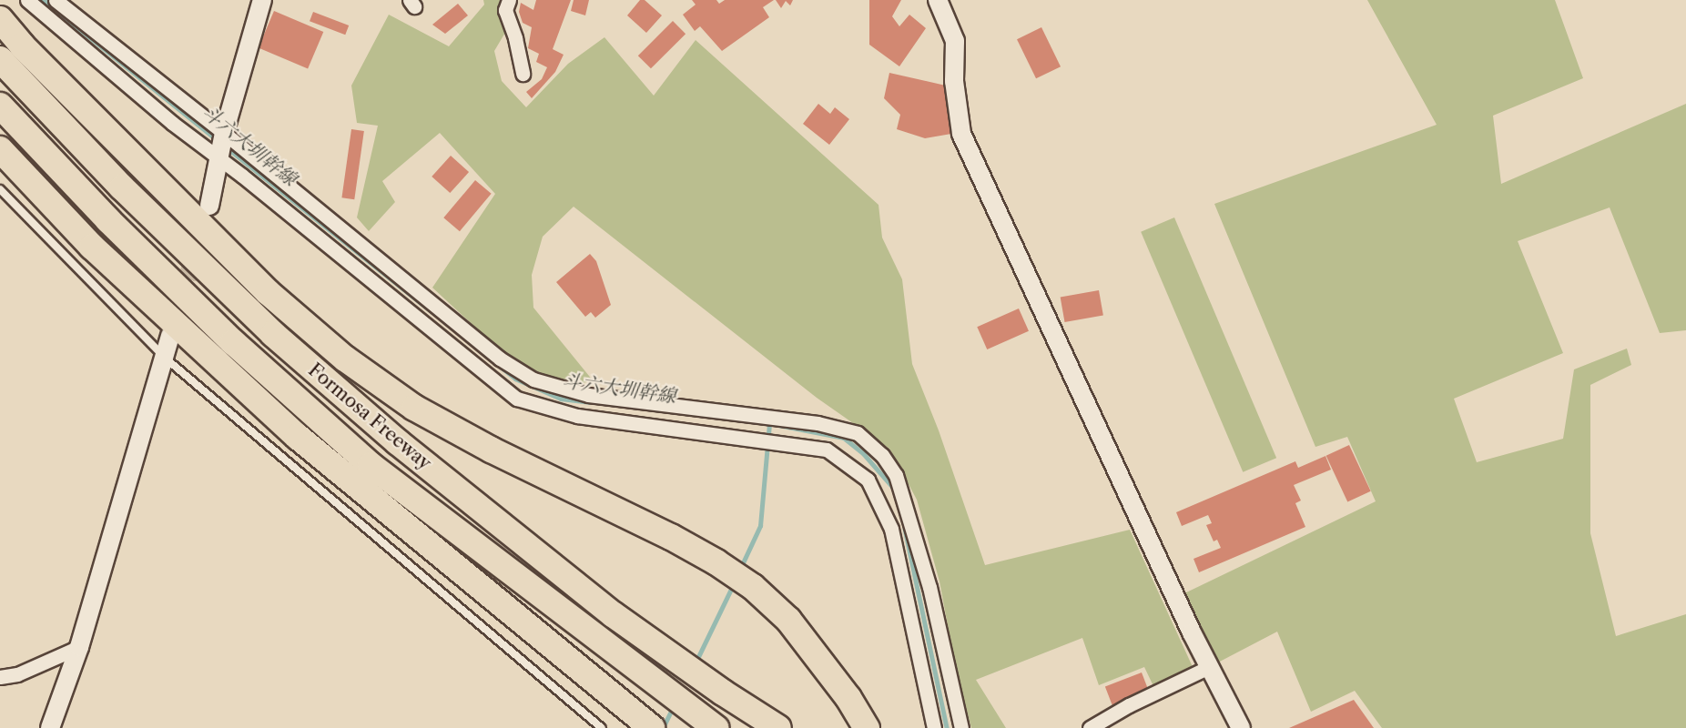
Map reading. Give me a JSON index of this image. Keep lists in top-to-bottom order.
{
  "streets": {
    "highway": ["Formosa Freeway"]
  },
  "water": ["斗六大圳幹線"]
}
